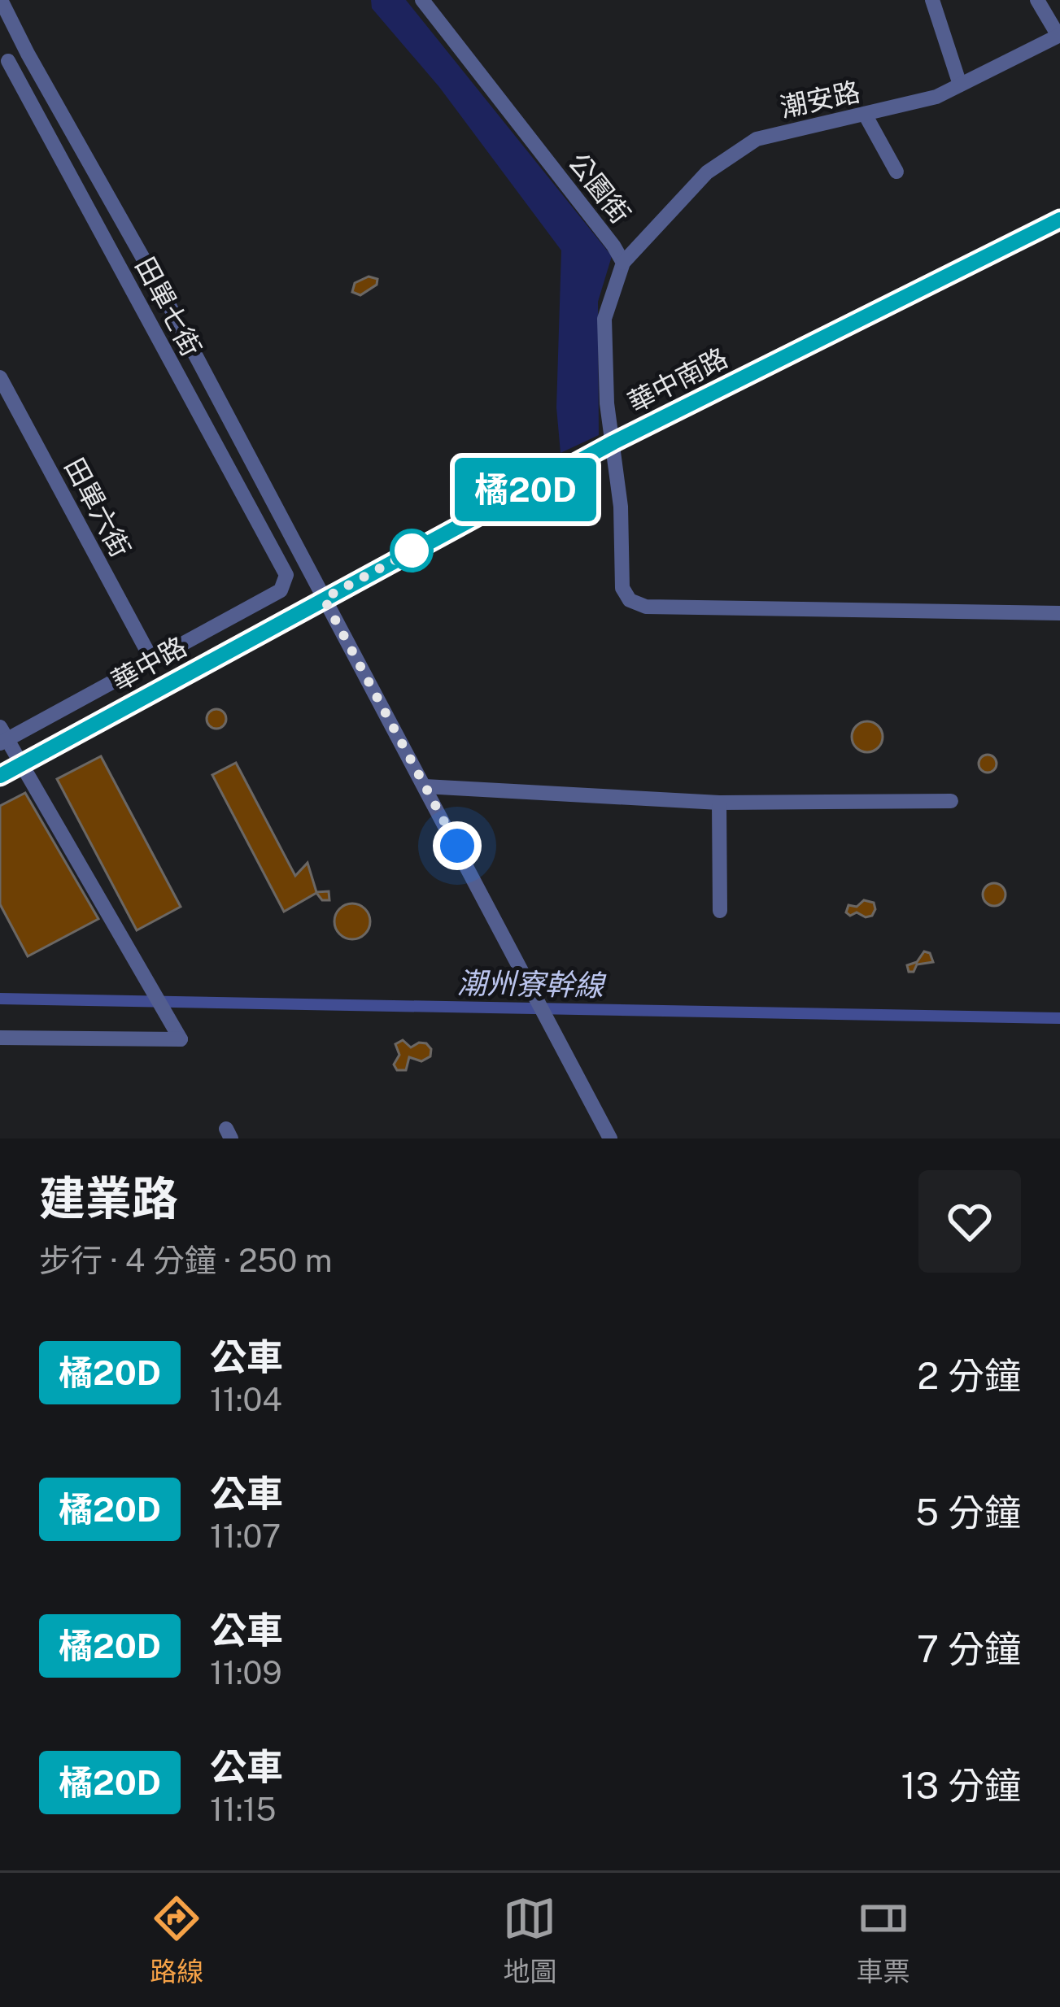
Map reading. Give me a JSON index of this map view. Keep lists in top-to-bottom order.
{
  "streets": {
    "main road": ["華中南路", "華中路"],
    "street": [
      "潮安路",
      "公園街",
      "田單七街",
      "田單六街"
    ]
  },
  "crossings": [
    ["潮安路", "公園街"],
    ["公園街", "華中南路"],
    ["田單七街", "田單六街"],
    ["華中南路", "華中路"]
  ],
  "water": ["潮州寮幹線"],
  "lines": ["bus line 橘20D"],
  "page": {
    "on_map": "橘20D",
    "heading": ["建業路", "步行 · 4 分鐘 · 250 m"],
    "list": [
      {
        "mark": "橘20D",
        "name": "公車",
        "note": "11:04",
        "value": "2 分鐘"
      },
      {
        "mark": "橘20D",
        "name": "公車",
        "note": "11:07",
        "value": "5 分鐘"
      },
      {
        "mark": "橘20D",
        "name": "公車",
        "note": "11:09",
        "value": "7 分鐘"
      },
      {
        "mark": "橘20D",
        "name": "公車",
        "note": "11:15",
        "value": "13 分鐘"
      }
    ],
    "tabs": ["路線", "地圖", "車票"]
  }
}
